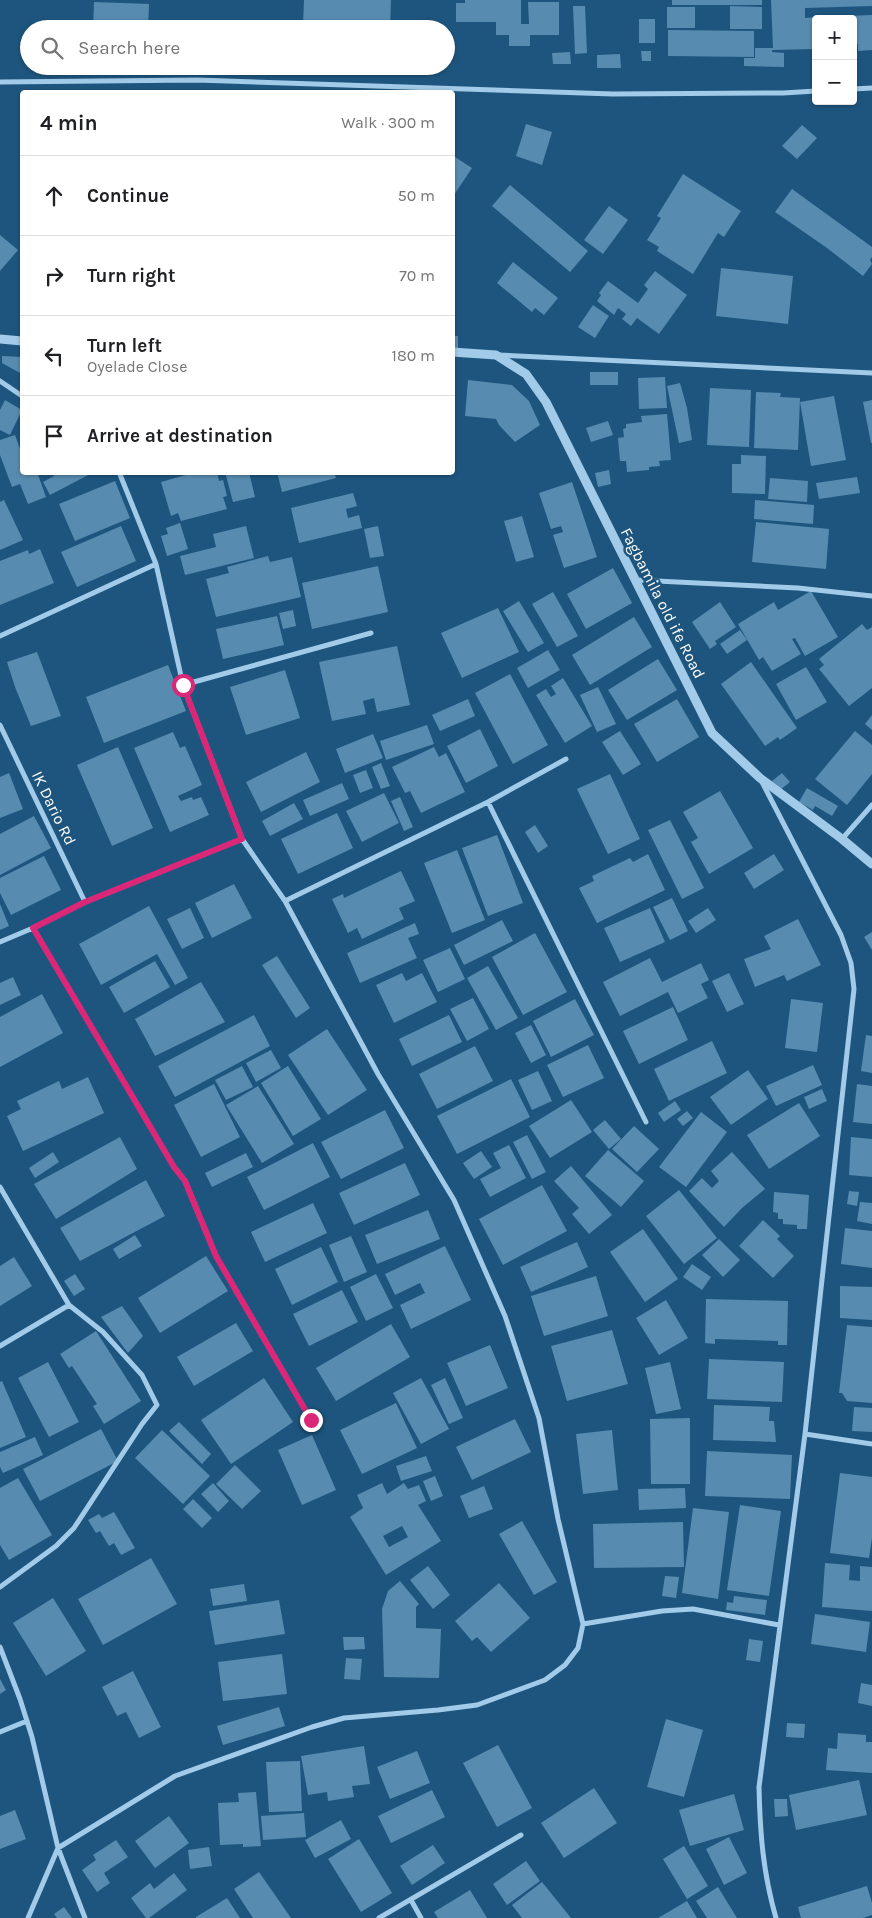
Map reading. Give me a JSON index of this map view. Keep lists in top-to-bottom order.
{
  "streets": {
    "street": ["Fagbamila old ife Road", "IK Dario Rd"]
  },
  "page": {
    "map_buttons": ["+", "−"],
    "search": "Search here",
    "heading": ["4 min", "Walk · 300 m"],
    "list": [
      ["Continue", "50 m"],
      ["Turn right", "70 m"],
      ["Turn left", "Oyelade Close", "180 m"],
      "Arrive at destination"
    ]
  }
}
